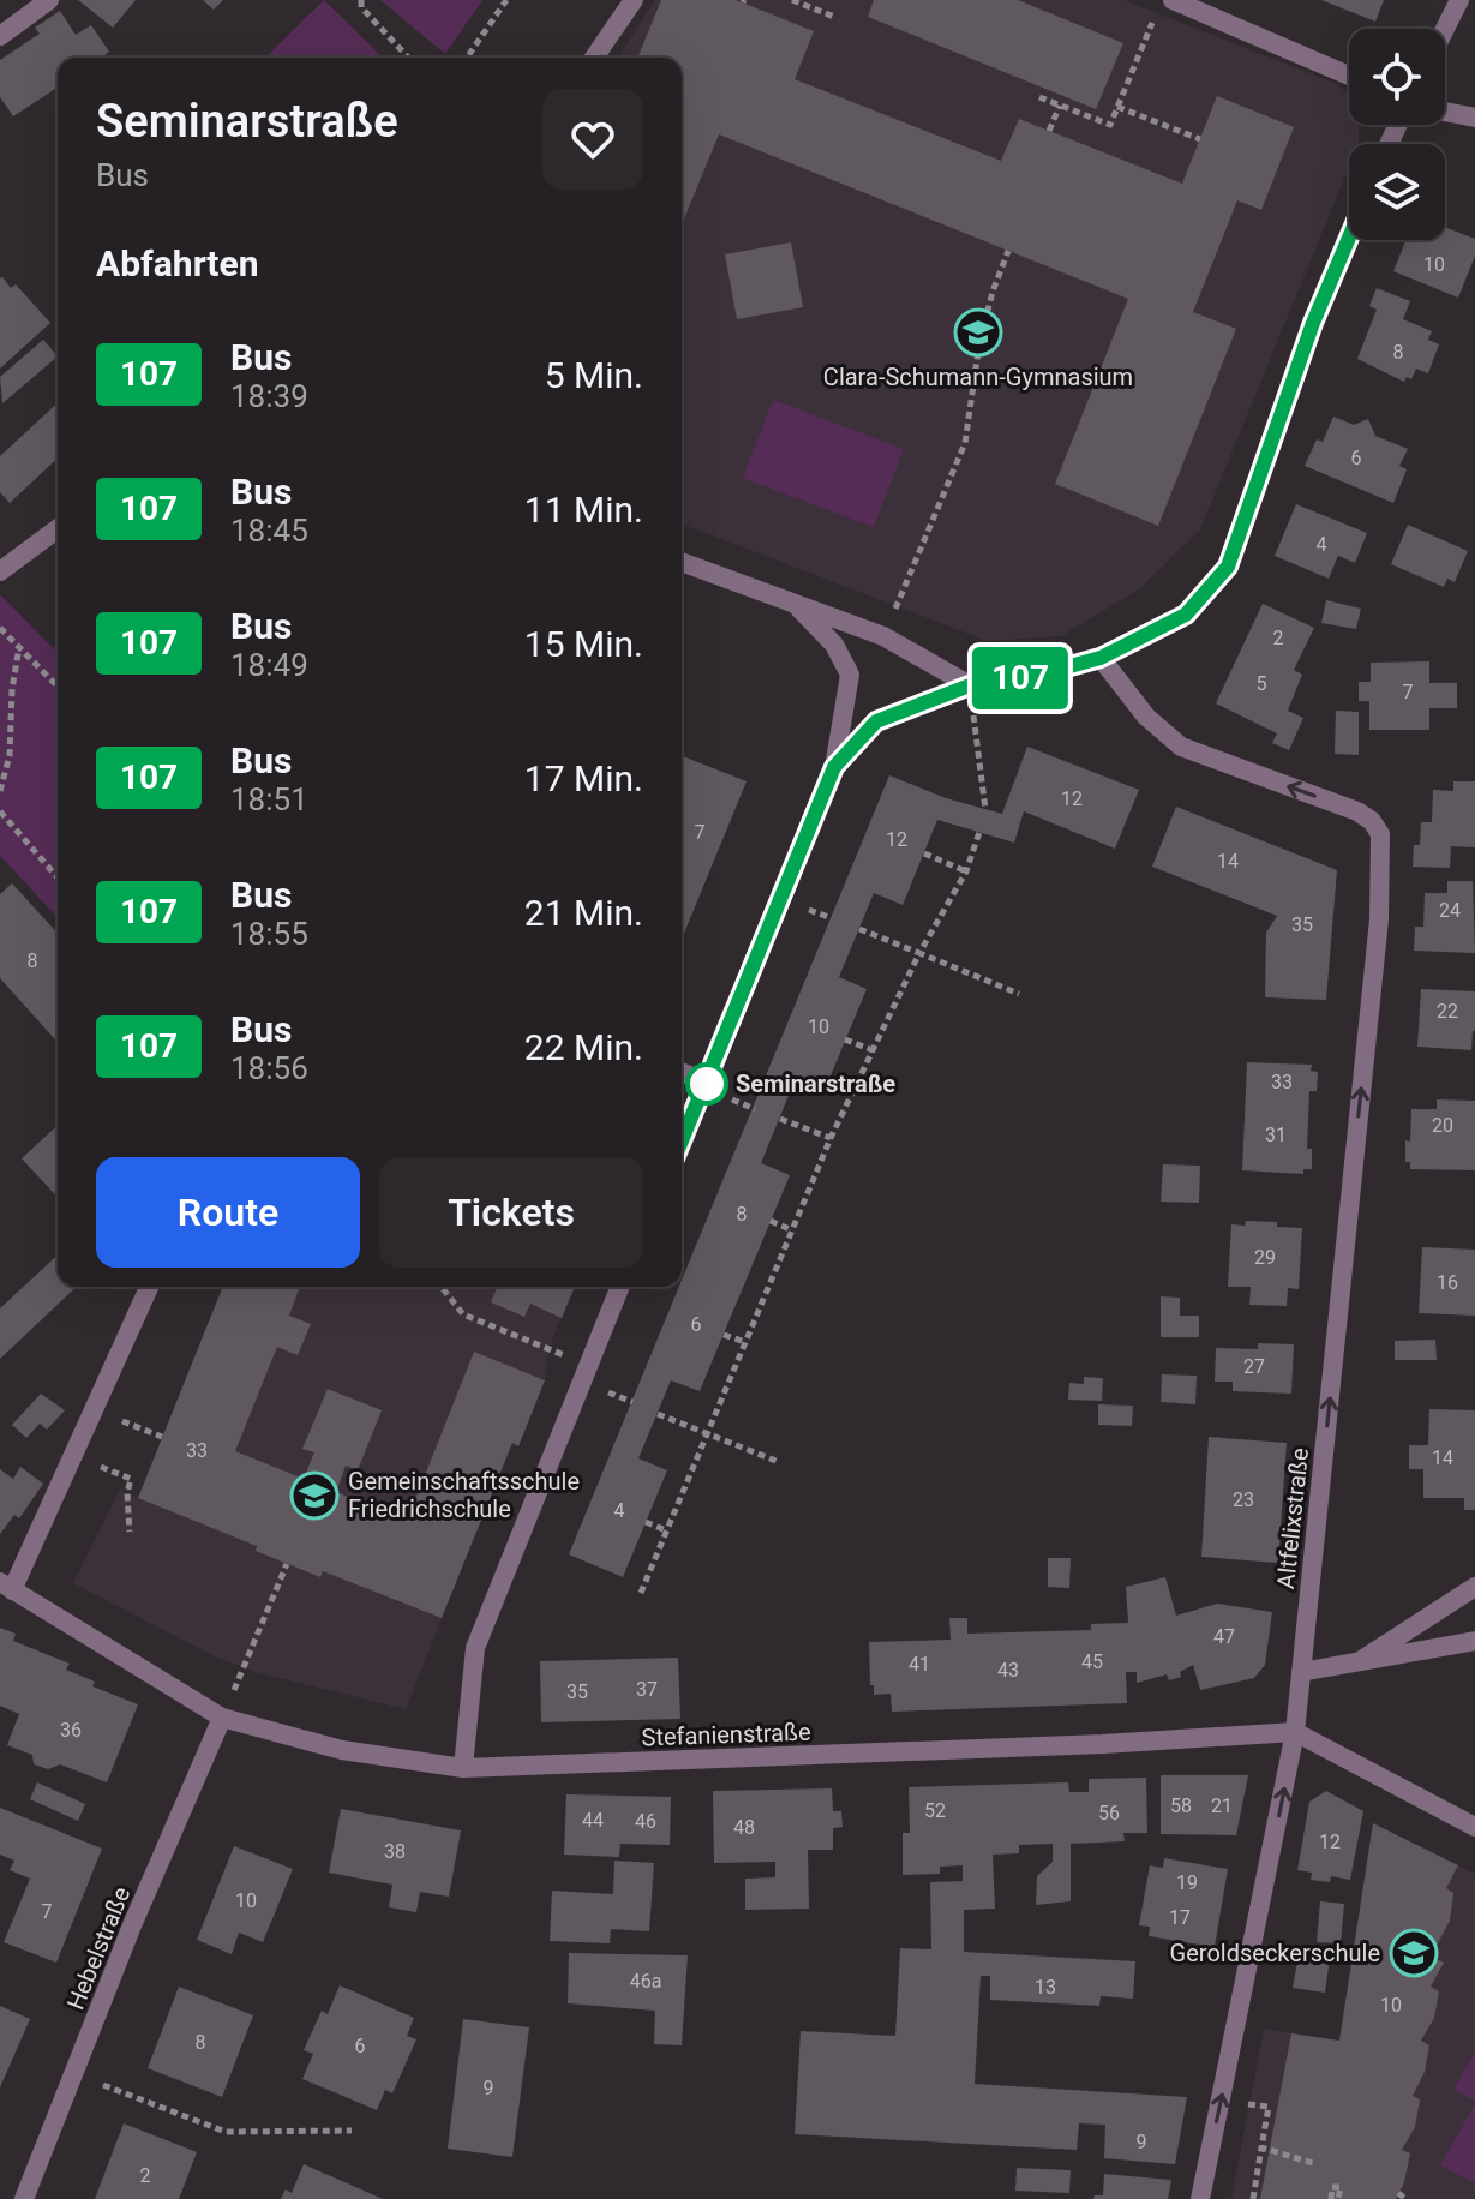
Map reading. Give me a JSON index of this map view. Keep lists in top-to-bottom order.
{
  "streets": {
    "street": ["Altfelixstraße", "Stefanienstraße", "Hebelstraße"]
  },
  "crossings": [
    ["Altfelixstraße", "Stefanienstraße"],
    ["Stefanienstraße", "Hebelstraße"]
  ],
  "one_way": ["Altfelixstraße"],
  "places": {
    "school or university": ["Clara-Schumann-Gymnasium", "Gemeinschaftsschule Friedrichschule", "Geroldseckerschule"],
    "other": ["Seminarstraße"]
  },
  "lines": ["bus line 107"],
  "house_numbers": [
    "10",
    "8",
    "6",
    "4",
    "2",
    "5",
    "7",
    "12",
    "7",
    "12",
    "14",
    "24",
    "35",
    "8",
    "22",
    "10",
    "33",
    "20",
    "31",
    "8",
    "29",
    "16",
    "6",
    "27",
    "33",
    "14",
    "23",
    "4",
    "47",
    "45",
    "41",
    "43",
    "37",
    "35",
    "36",
    "58",
    "21",
    "52",
    "56",
    "44",
    "46",
    "48",
    "12",
    "38",
    "19",
    "10",
    "7",
    "17",
    "46a",
    "13",
    "10",
    "8",
    "6",
    "9",
    "9",
    "2"
  ],
  "page": {
    "on_map": "107",
    "heading": [
      ["Seminarstraße", "Bus"],
      "Abfahrten"
    ],
    "list": [
      {
        "mark": "107",
        "name": "Bus",
        "note": "18:39",
        "value": "5 Min."
      },
      {
        "mark": "107",
        "name": "Bus",
        "note": "18:45",
        "value": "11 Min."
      },
      {
        "mark": "107",
        "name": "Bus",
        "note": "18:49",
        "value": "15 Min."
      },
      {
        "mark": "107",
        "name": "Bus",
        "note": "18:51",
        "value": "17 Min."
      },
      {
        "mark": "107",
        "name": "Bus",
        "note": "18:55",
        "value": "21 Min."
      },
      {
        "mark": "107",
        "name": "Bus",
        "note": "18:56",
        "value": "22 Min."
      }
    ],
    "buttons": ["Route", "Tickets"]
  }
}
